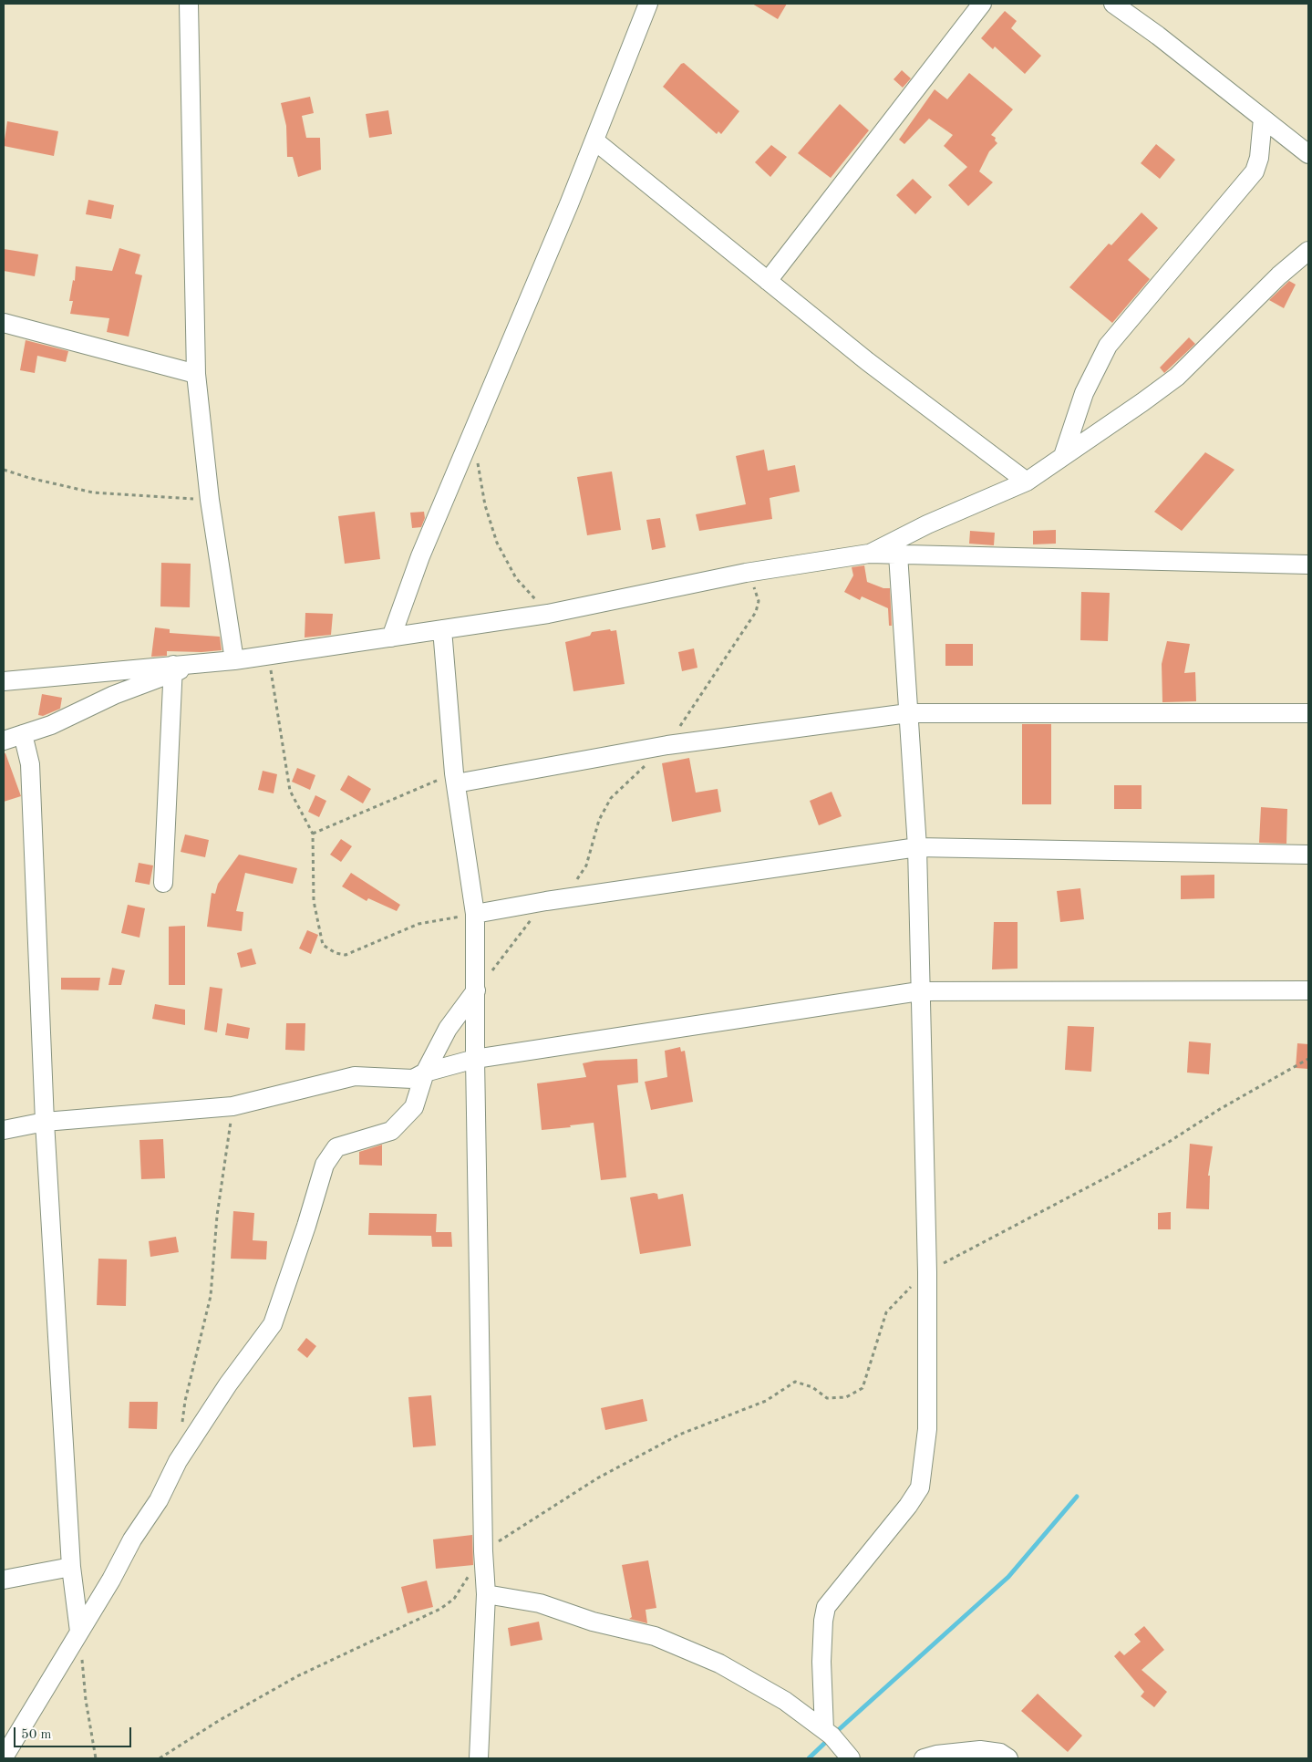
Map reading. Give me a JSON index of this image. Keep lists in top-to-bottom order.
{
  "scale_bar": "50 m"
}
